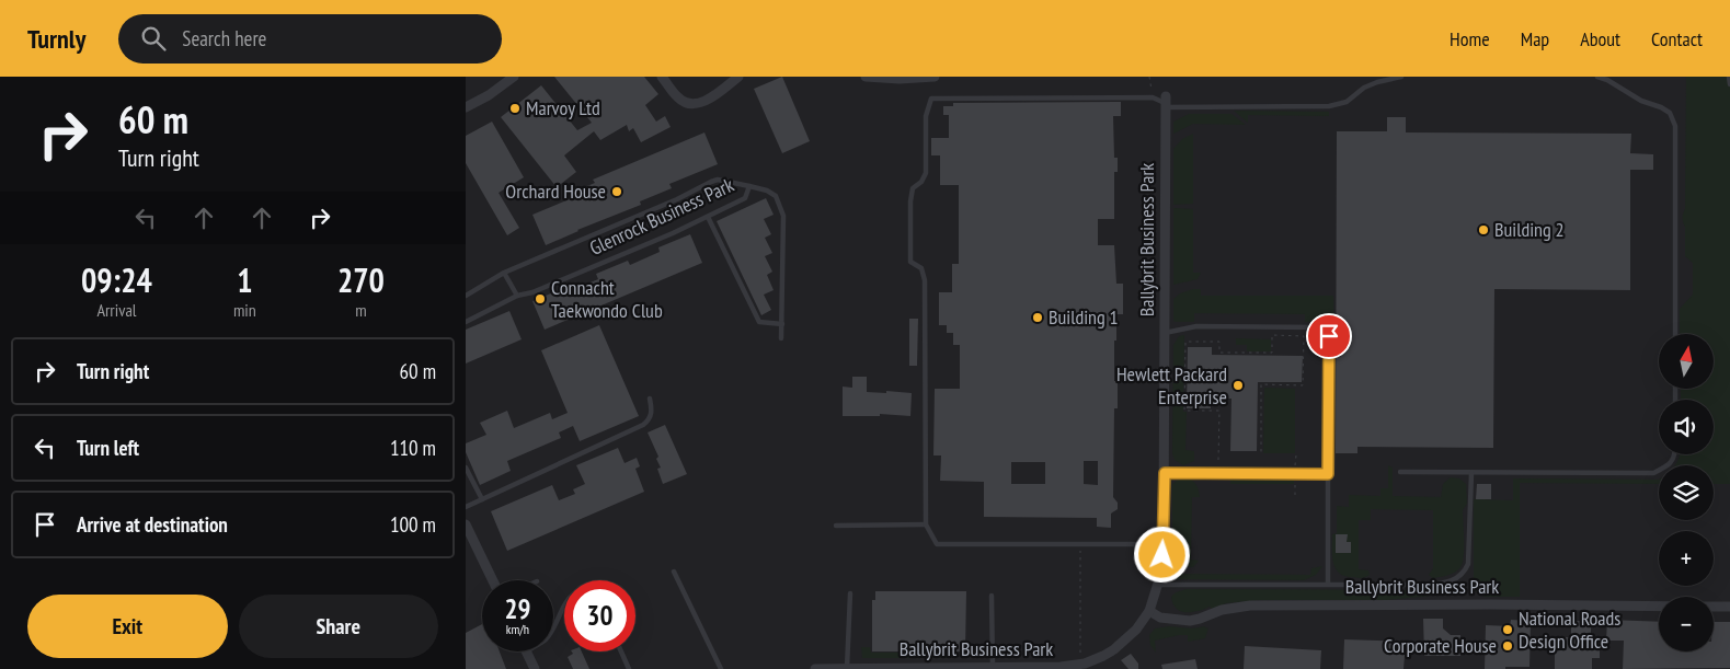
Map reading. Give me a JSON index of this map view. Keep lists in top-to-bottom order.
{
  "streets": {
    "street": ["Ballybrit Business Park"],
    "lane": ["Glenrock Business Park"]
  },
  "places": [
    "Marvoy Ltd",
    "Orchard House",
    "Building 2",
    "Connacht Taekwondo Club",
    "Building 1",
    "Hewlett Packard Enterprise",
    "National Roads Design Office",
    "Corporate House"
  ],
  "north": "top",
  "page": {
    "header": "Turnly",
    "search": "Search here",
    "nav": [
      "Home",
      "Map",
      "About",
      "Contact"
    ],
    "turn": ["60 m", "Turn right"],
    "eta": [
      "09:24",
      "Arrival",
      "1",
      "min",
      "270",
      "m"
    ],
    "map_buttons": ["+", "−"],
    "list": [
      {
        "name": "Turn right",
        "value": "60 m"
      },
      {
        "name": "Turn left",
        "value": "110 m"
      },
      {
        "name": "Arrive at destination",
        "value": "100 m"
      }
    ],
    "speed": "29 km/h",
    "limit": "30",
    "buttons": ["Exit", "Share"]
  }
}
